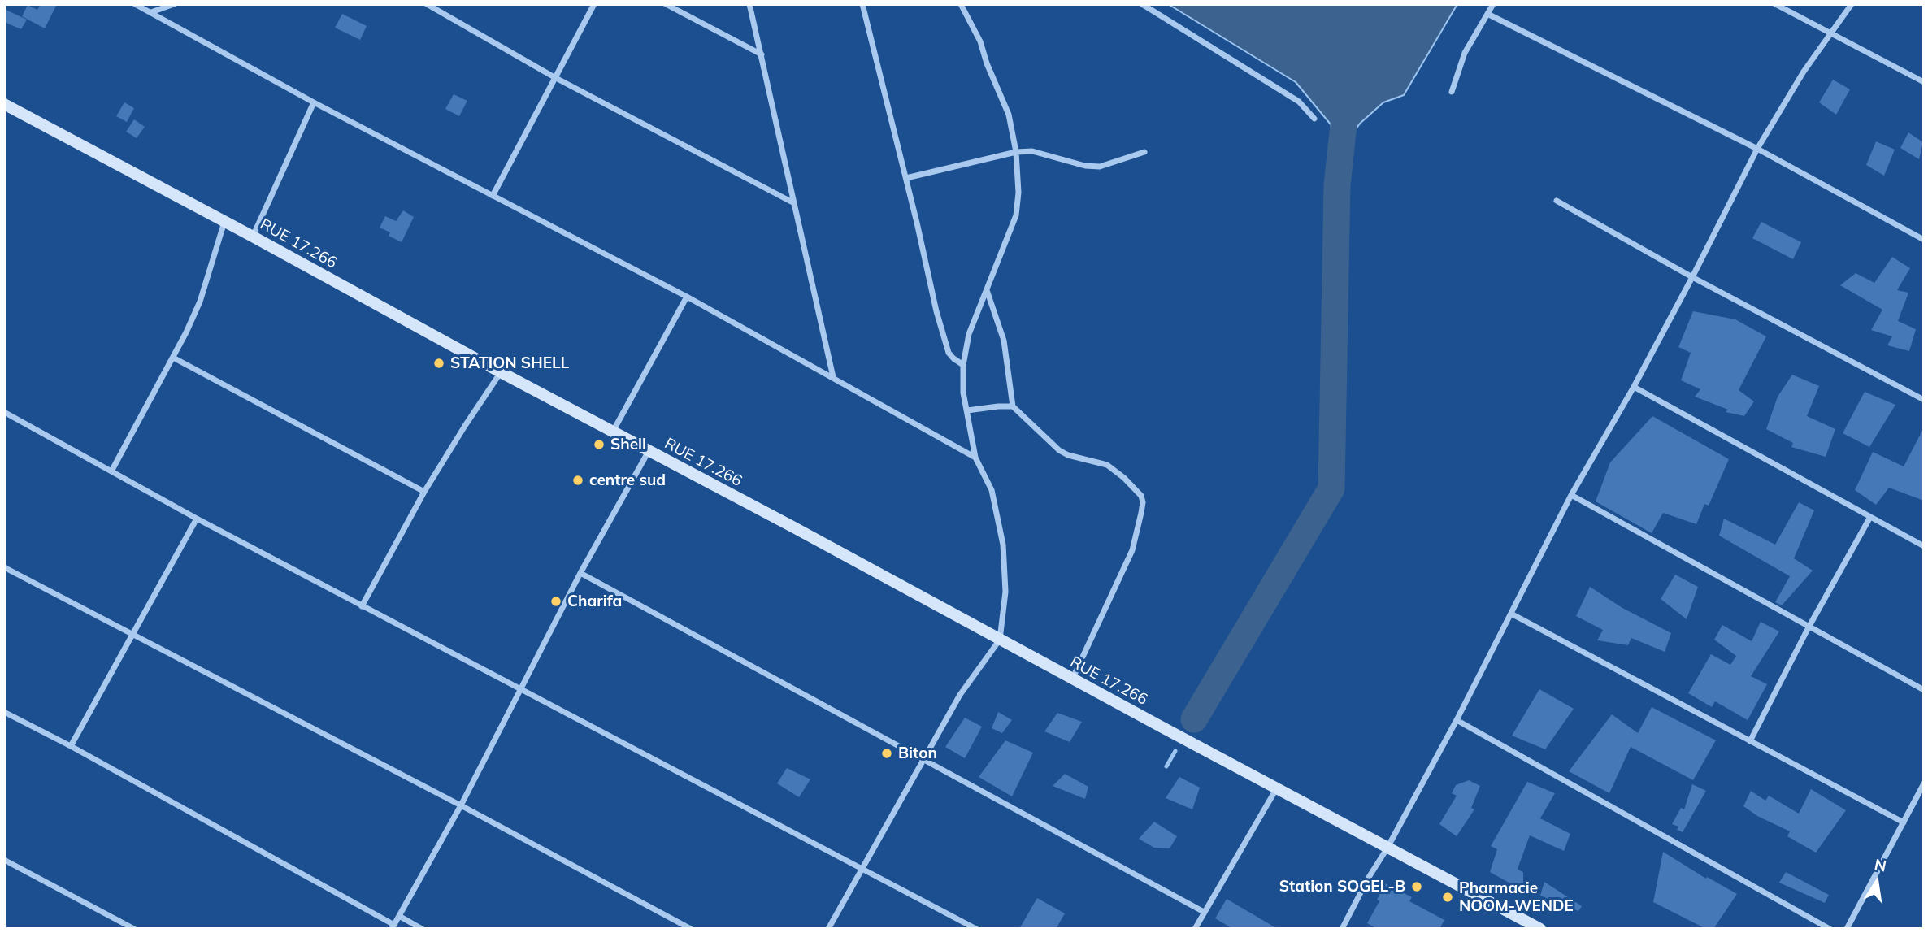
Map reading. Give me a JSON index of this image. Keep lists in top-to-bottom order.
{
  "streets": {
    "main road": ["RUE 17.266"]
  },
  "places": [
    "STATION SHELL",
    "Shell",
    "centre sud",
    "Charifa",
    "Biton",
    "Station SOGEL-B",
    "Pharmacie NOOM-WENDE"
  ],
  "north": "top"
}
